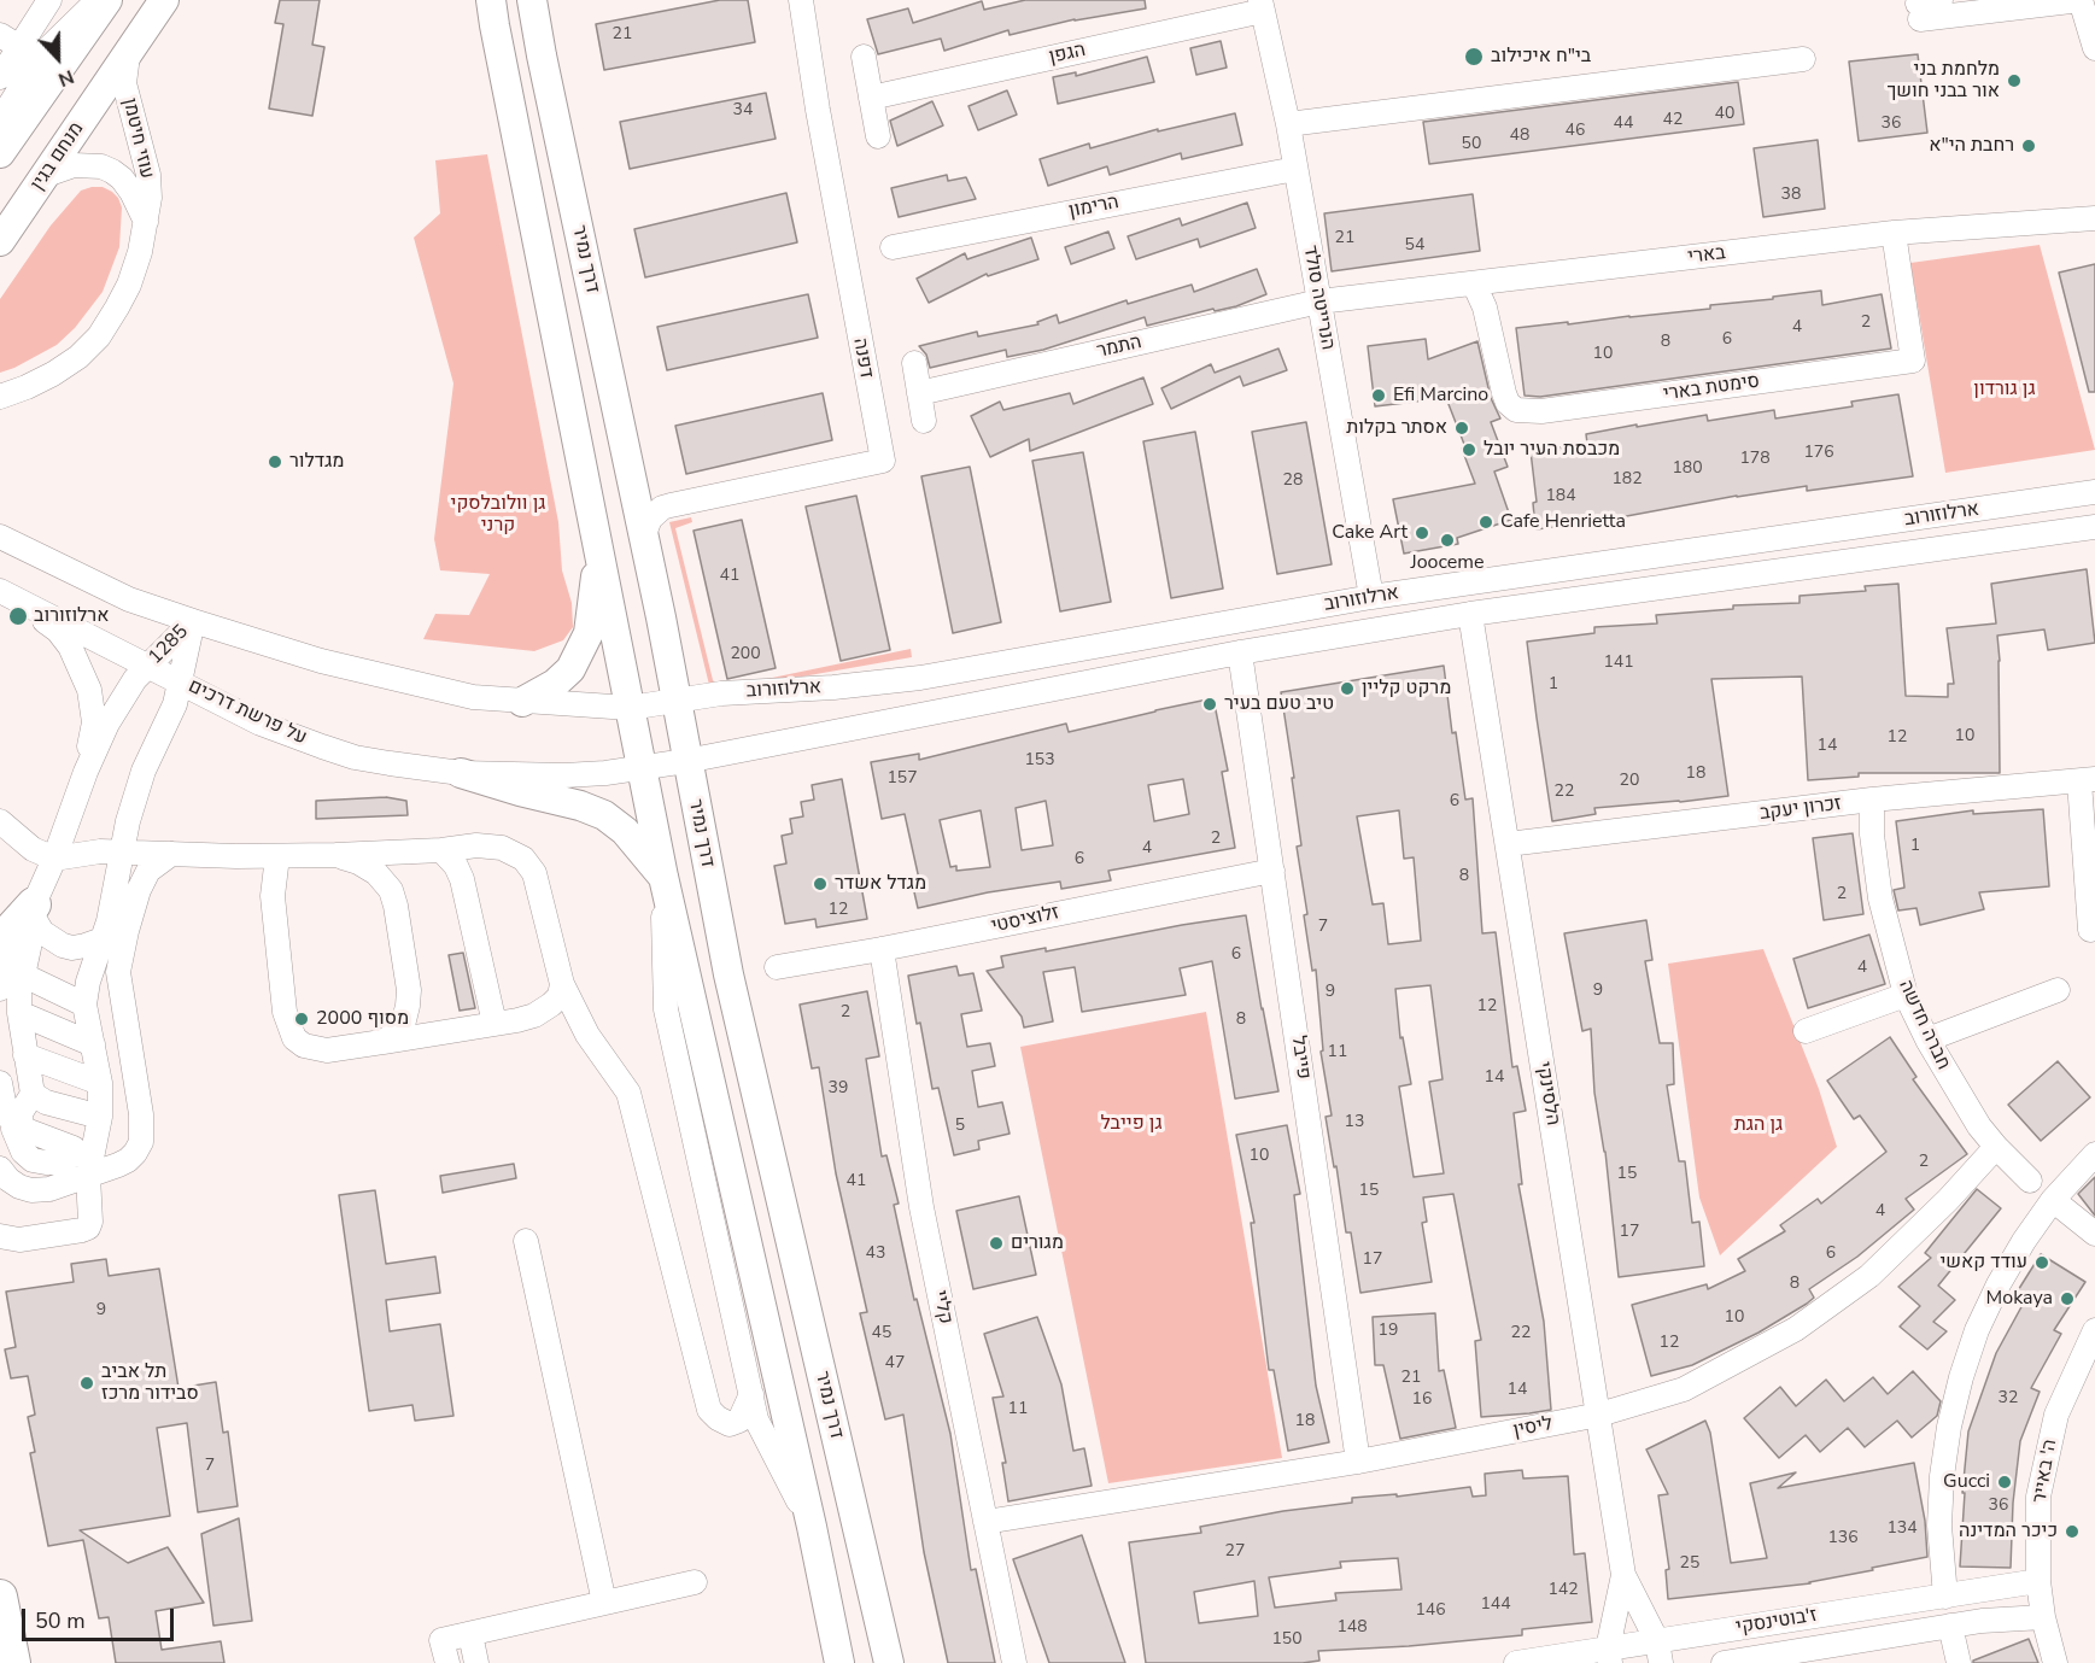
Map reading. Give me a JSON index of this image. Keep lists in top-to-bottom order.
{
  "streets": {
    "main road": ["מנחם בגין", "דרך נמיר"],
    "street": [
      "הגפן",
      "עוזי חיטמן",
      "הרימון",
      "בארי",
      "הנרייטה סולד",
      "התמר",
      "דפנה",
      "סימטת בארי",
      "ארלוזורוב",
      "1285",
      "על פרשת דרכים",
      "זכרון יעקב",
      "זלוציסטי",
      "חברה חדשה",
      "פייבל",
      "הלסינקי",
      "קליי",
      "ליסין",
      "ה' באייר",
      "ז'בוטינסקי"
    ]
  },
  "crossings": [
    ["הגפן", "הנרייטה סולד"],
    ["עוזי חיטמן", "מנחם בגין"],
    ["הרימון", "הנרייטה סולד"],
    ["בארי", "הנרייטה סולד"],
    ["בארי", "התמר"],
    ["בארי", "סימטת בארי"],
    ["דרך נמיר", "דפנה"],
    ["דרך נמיר", "ארלוזורוב"],
    ["הנרייטה סולד", "התמר"],
    ["הנרייטה סולד", "ארלוזורוב"],
    ["ארלוזורוב", "על פרשת דרכים"],
    ["ארלוזורוב", "פייבל"],
    ["ארלוזורוב", "הלסינקי"],
    ["1285", "על פרשת דרכים"],
    ["זכרון יעקב", "חברה חדשה"],
    ["זכרון יעקב", "הלסינקי"],
    ["זלוציסטי", "פייבל"],
    ["זלוציסטי", "קליי"],
    ["חברה חדשה", "ליסין"],
    ["פייבל", "ליסין"],
    ["הלסינקי", "ליסין"],
    ["הלסינקי", "ז'בוטינסקי"],
    ["קליי", "ליסין"],
    ["ה' באייר", "ז'בוטינסקי"]
  ],
  "parks": [
    "גן גורדון",
    "גן וולובלסקי קרני",
    "גן פייבל",
    "גן הגת"
  ],
  "places": [
    "בי\"ח איכילוב",
    "מלחמת בני אור בבני חושך",
    "רחבת הי\"א",
    "Efi Marcino",
    "אסתר בקלות",
    "מכבסת העיר יובל",
    "מגדלור",
    "Cafe Henrietta",
    "Cake Art",
    "Jooceme",
    "ארלוזורוב",
    "מרקט קליין",
    "טיב טעם בעיר",
    "מגדל אשדר",
    "מסוף 2000",
    "מגורים",
    "עודד קאשי",
    "Mokaya",
    "תל אביב סבידור מרכז",
    "Gucci",
    "כיכר המדינה"
  ],
  "house_numbers": [
    "21",
    "34",
    "40",
    "42",
    "44",
    "36",
    "46",
    "48",
    "50",
    "38",
    "21",
    "54",
    "2",
    "4",
    "6",
    "8",
    "10",
    "176",
    "178",
    "180",
    "182",
    "28",
    "184",
    "41",
    "200",
    "141",
    "1",
    "10",
    "12",
    "14",
    "153",
    "18",
    "157",
    "20",
    "22",
    "6",
    "2",
    "1",
    "4",
    "6",
    "8",
    "2",
    "12",
    "7",
    "6",
    "4",
    "9",
    "9",
    "12",
    "2",
    "8",
    "11",
    "14",
    "39",
    "13",
    "5",
    "10",
    "2",
    "15",
    "41",
    "15",
    "4",
    "17",
    "43",
    "6",
    "17",
    "8",
    "9",
    "10",
    "19",
    "45",
    "22",
    "12",
    "47",
    "21",
    "14",
    "32",
    "16",
    "11",
    "18",
    "7",
    "36",
    "134",
    "136",
    "27",
    "25",
    "142",
    "144",
    "146",
    "148",
    "150"
  ],
  "scale_bar": "50 m",
  "north": "bottom"
}
